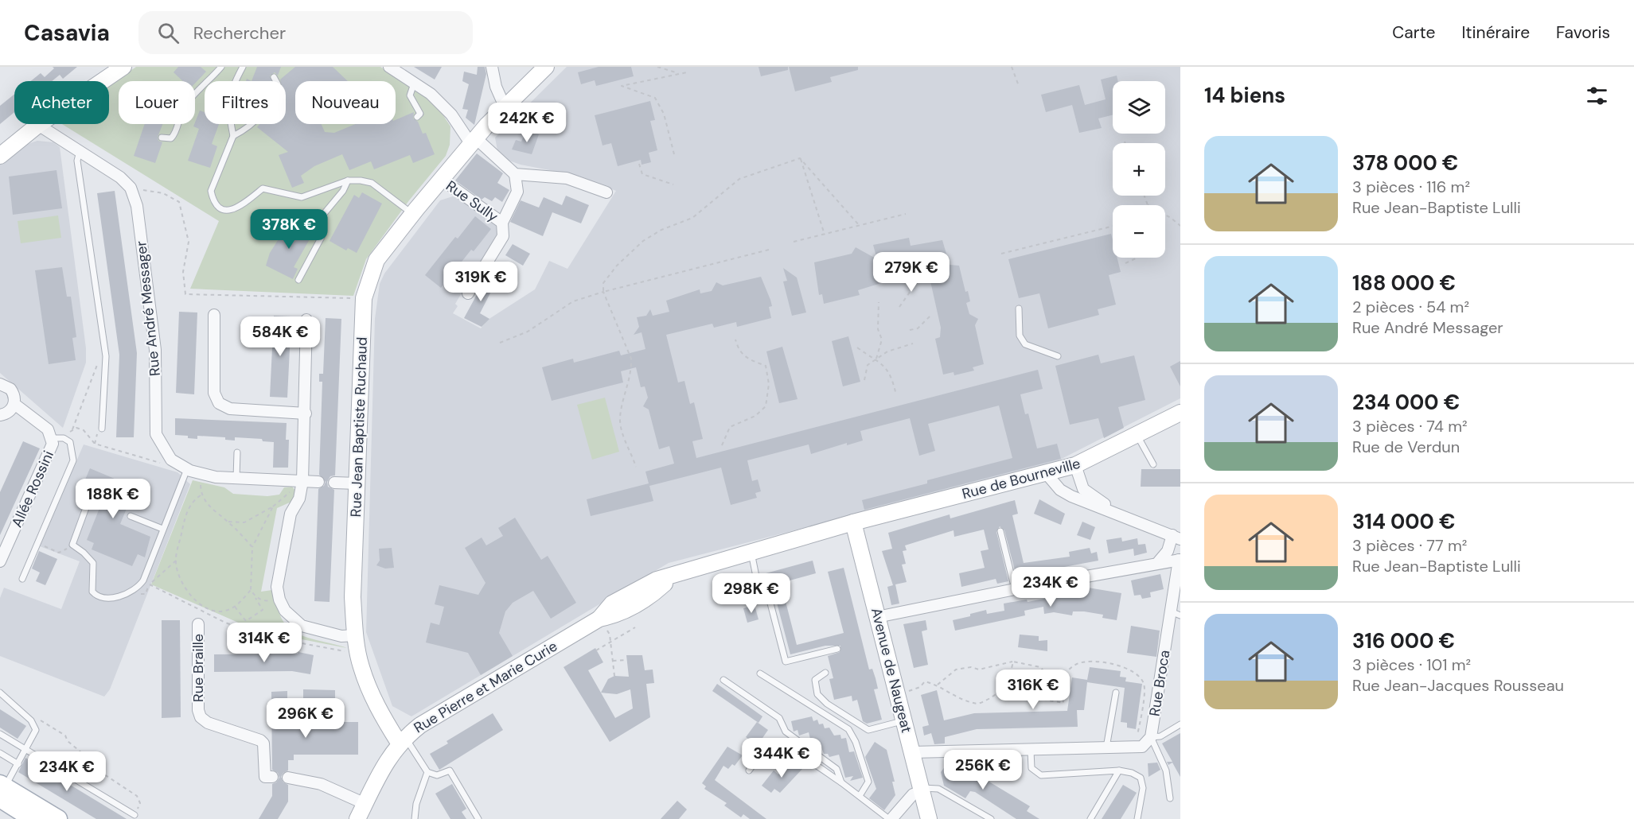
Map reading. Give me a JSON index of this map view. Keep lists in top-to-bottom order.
{
  "streets": {
    "main road": [
      "Rue Jean Baptiste Ruchaud",
      "Rue de Bourneville",
      "Avenue de Naugeat",
      "Rue Pierre et Marie Curie"
    ],
    "street": [
      "Rue Sully",
      "Rue André Messager",
      "Allée Rossini",
      "Rue Braille",
      "Rue Broca"
    ]
  },
  "crossings": [
    ["Rue Sully", "Rue Jean Baptiste Ruchaud"],
    ["Rue Jean Baptiste Ruchaud", "Rue Pierre et Marie Curie"],
    ["Rue de Bourneville", "Avenue de Naugeat"],
    ["Rue de Bourneville", "Rue Pierre et Marie Curie"],
    ["Avenue de Naugeat", "Rue Pierre et Marie Curie"]
  ],
  "page": {
    "header": "Casavia",
    "search": "Rechercher",
    "nav": ["Carte", "Itinéraire", "Favoris"],
    "heading": "14 biens",
    "map_buttons": ["+", "−"],
    "chip": [
      "Acheter",
      "Louer",
      "Filtres",
      "Nouveau"
    ],
    "price": [
      "242K €",
      "378K €",
      "279K €",
      "319K €",
      "584K €",
      "188K €",
      "234K €",
      "298K €",
      "314K €",
      "316K €",
      "296K €",
      "344K €",
      "256K €",
      "234K €"
    ],
    "list": [
      {
        "name": "378 000 €",
        "note": "3 pièces · 116 m² · Rue Jean-Baptiste Lulli"
      },
      {
        "name": "188 000 €",
        "note": "2 pièces · 54 m² · Rue André Messager"
      },
      {
        "name": "234 000 €",
        "note": "3 pièces · 74 m² · Rue de Verdun"
      },
      {
        "name": "314 000 €",
        "note": "3 pièces · 77 m² · Rue Jean-Baptiste Lulli"
      },
      {
        "name": "316 000 €",
        "note": "3 pièces · 101 m² · Rue Jean-Jacques Rousseau"
      }
    ]
  }
}
